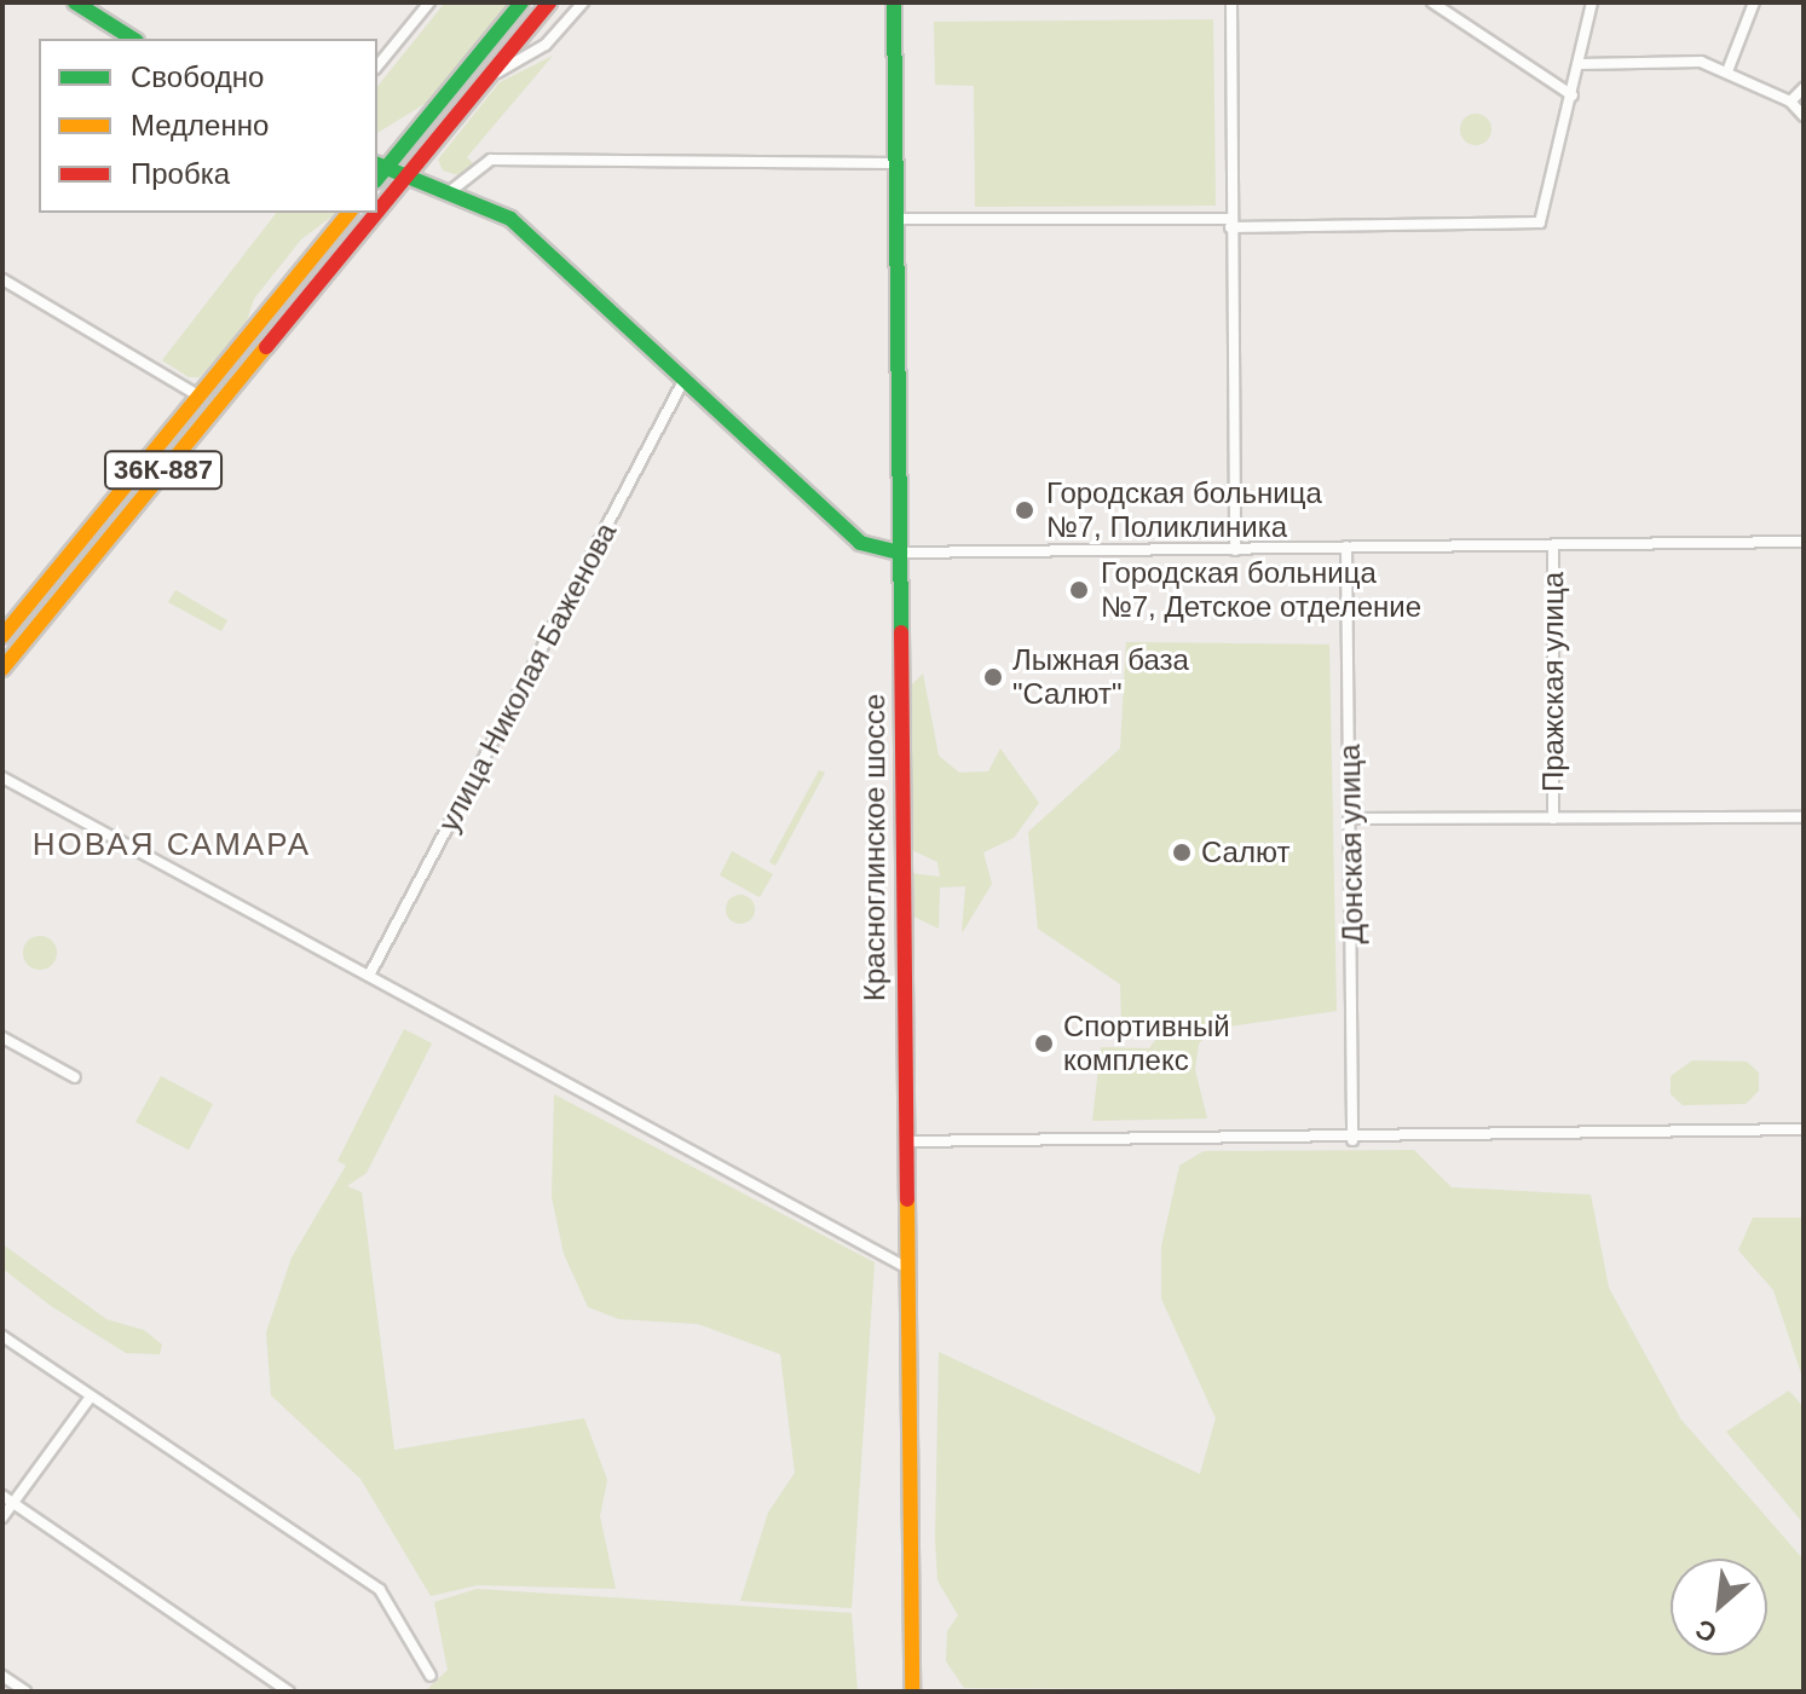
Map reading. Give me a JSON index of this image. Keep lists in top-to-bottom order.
{
  "streets": {
    "main road": ["36К-887", "Красноглинское шоссе"],
    "street": ["улица Николая Баженова", "Пражская улица", "Донская улица"]
  },
  "districts": ["НОВАЯ САМАРА"],
  "places": [
    "Городская больница №7, Поликлиника",
    "Городская больница №7, Детское отделение",
    "Лыжная база \"Салют\"",
    "Салют",
    "Спортивный комплекс"
  ],
  "legend": ["Свободно", "Медленно", "Пробка"],
  "north": "bottom left"
}
